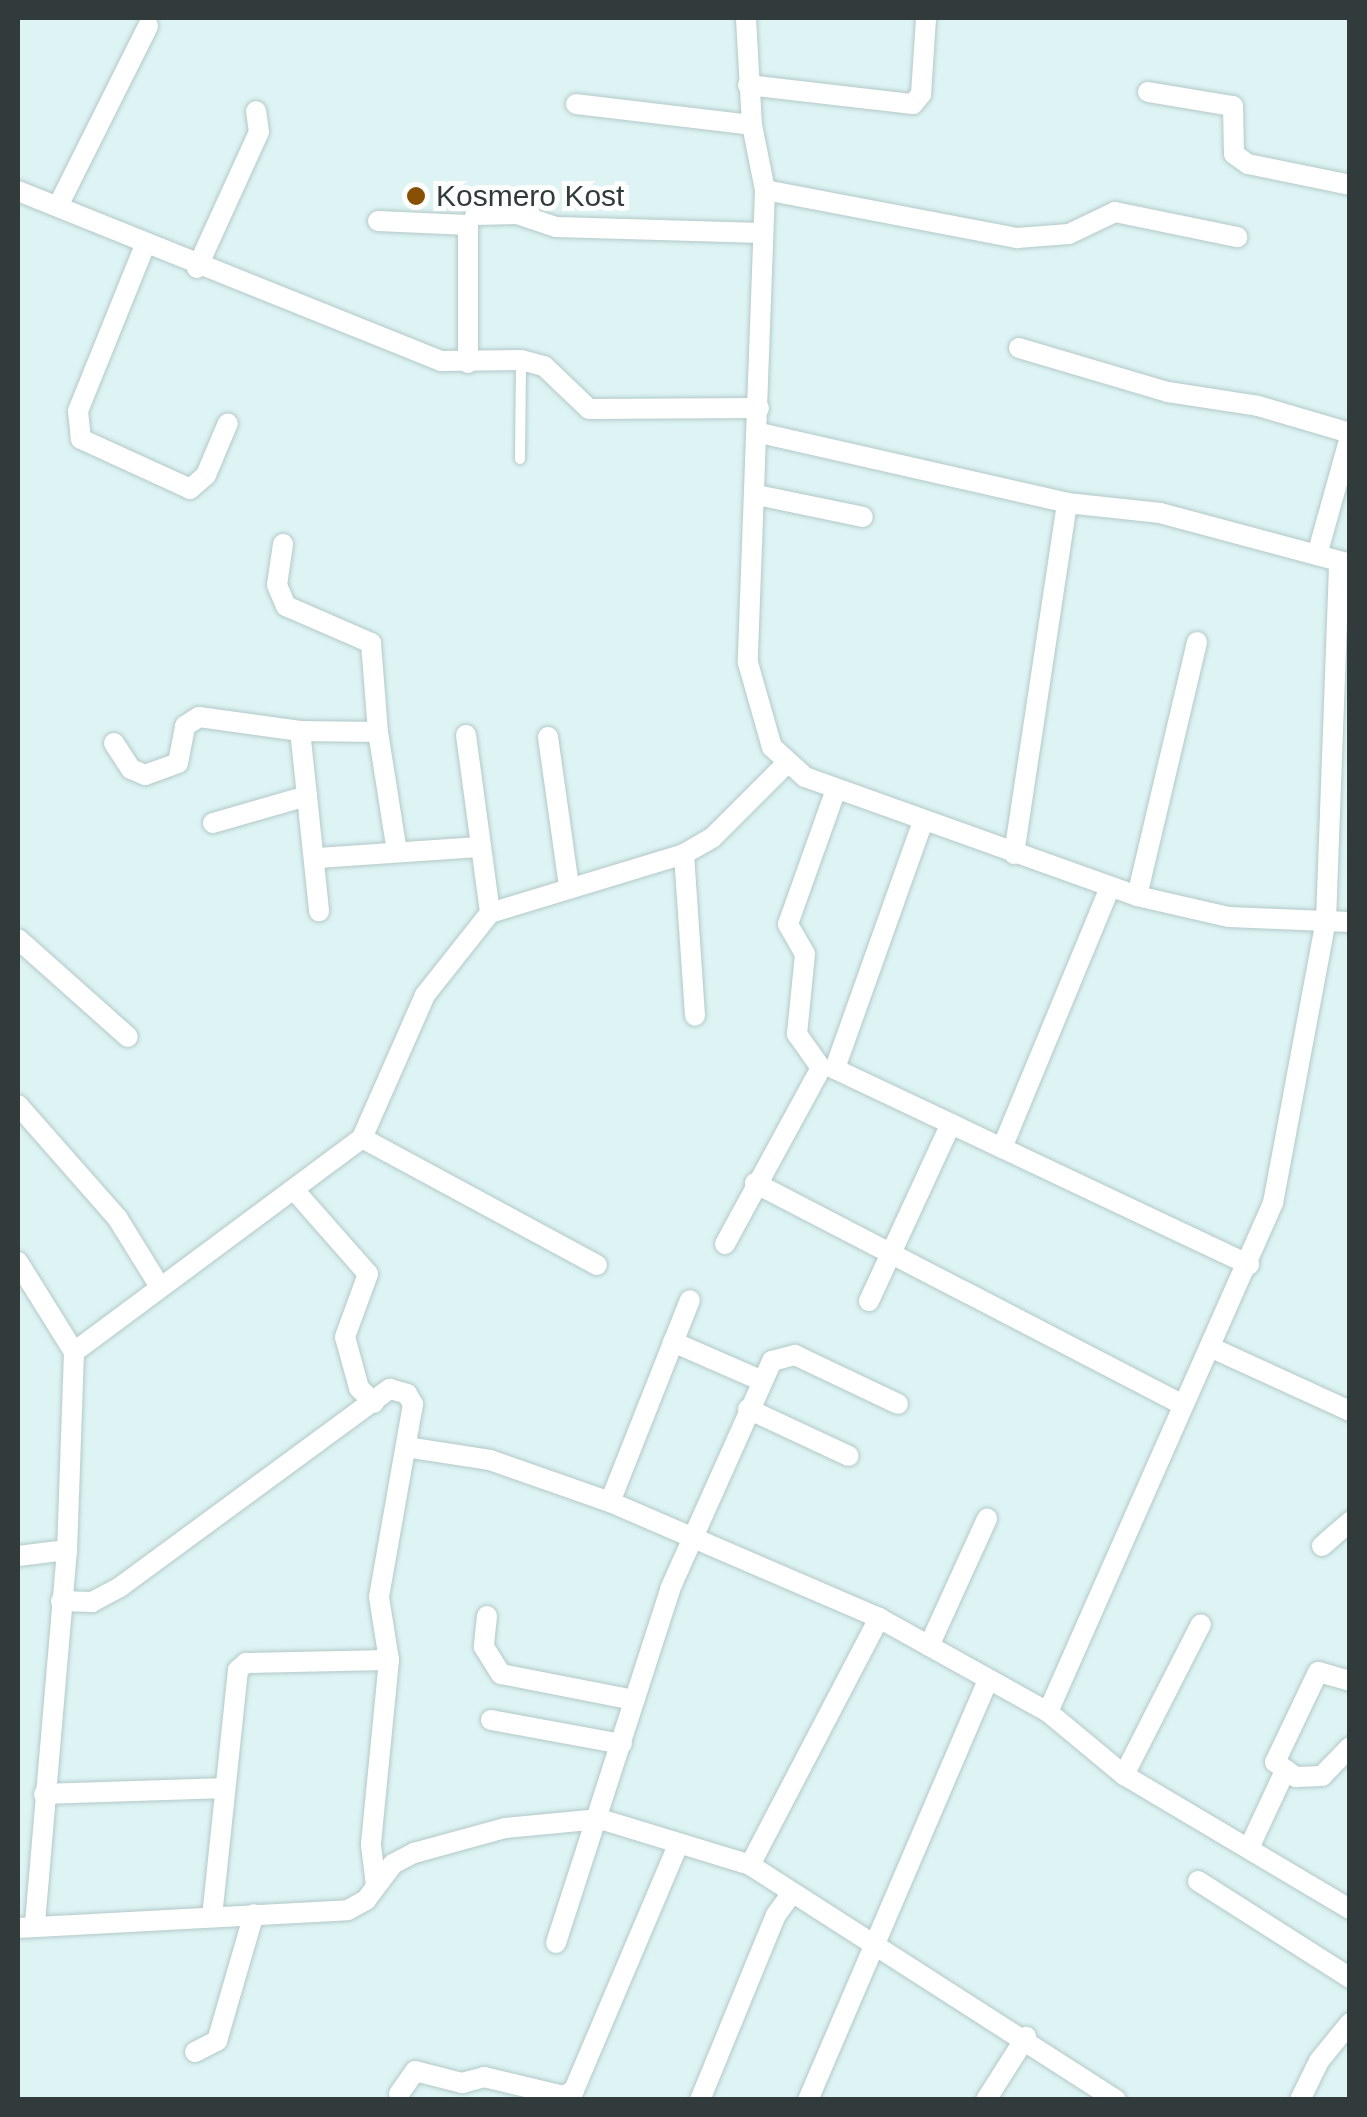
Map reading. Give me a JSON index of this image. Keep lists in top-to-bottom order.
{
  "places": ["Kosmero Kost"]
}
